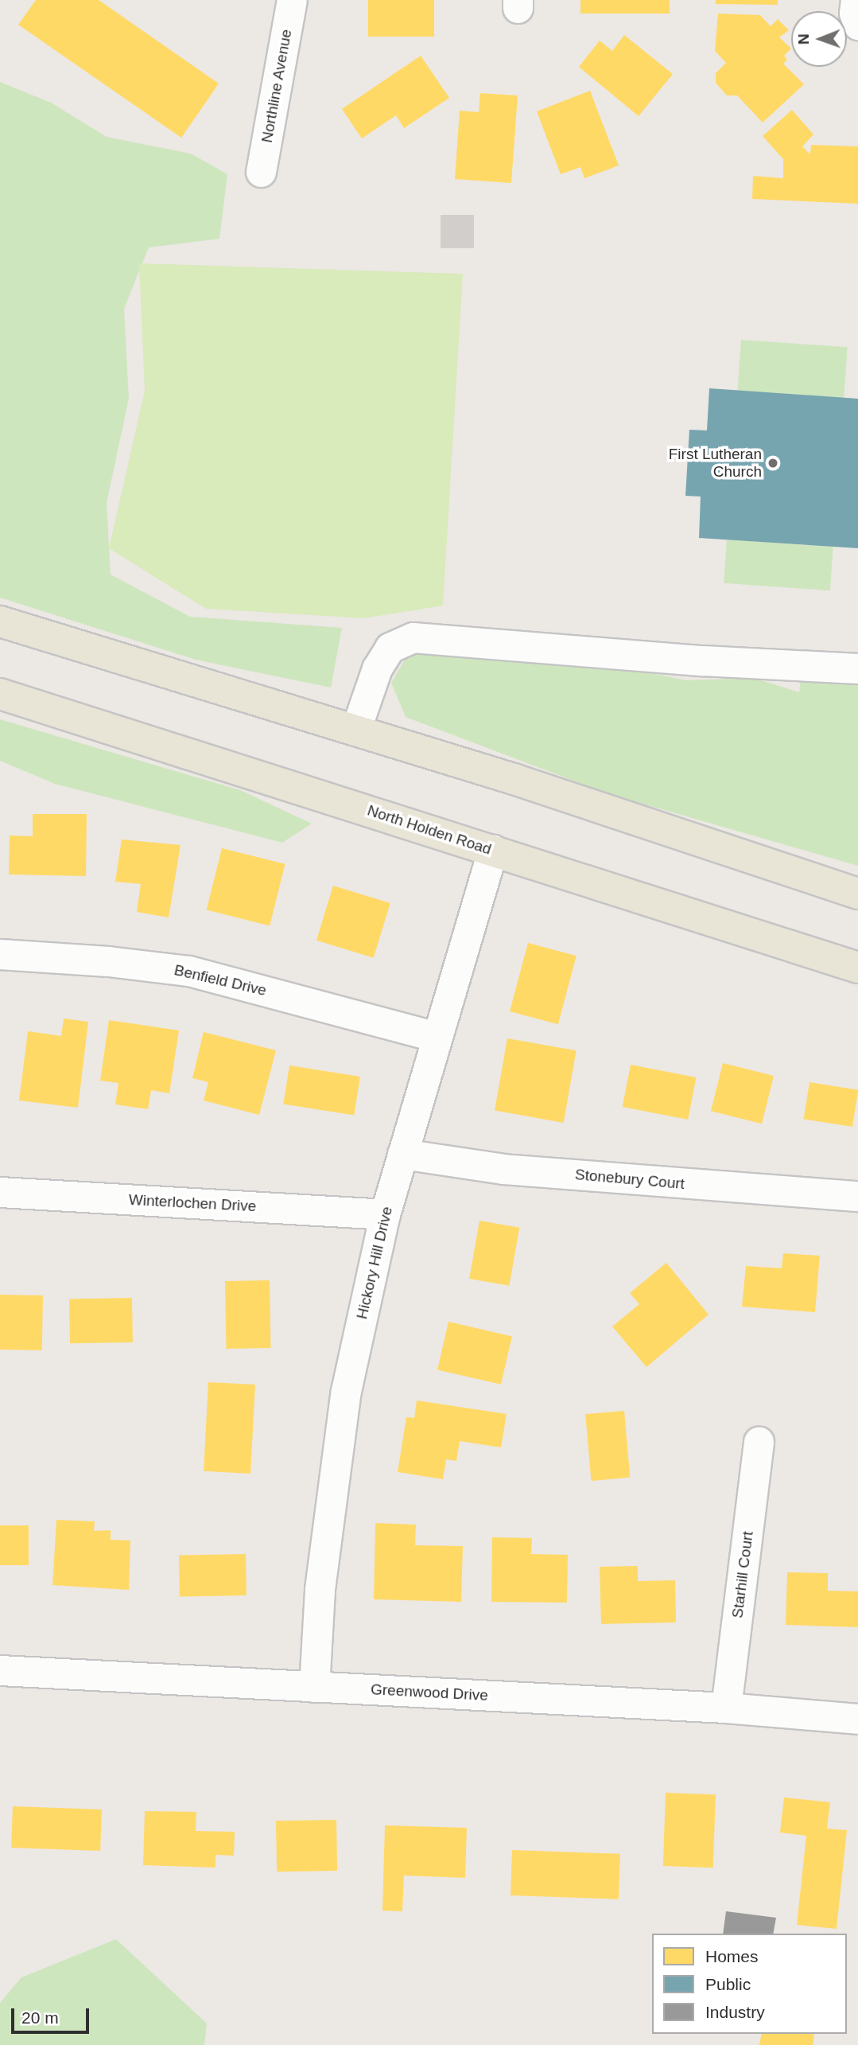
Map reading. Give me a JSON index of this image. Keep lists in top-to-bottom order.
{
  "streets": {
    "main road": ["North Holden Road"],
    "street": [
      "Northline Avenue",
      "Benfield Drive",
      "Stonebury Court",
      "Winterlochen Drive",
      "Hickory Hill Drive",
      "Starhill Court",
      "Greenwood Drive"
    ]
  },
  "crossings": [
    ["North Holden Road", "Hickory Hill Drive"],
    ["Benfield Drive", "Hickory Hill Drive"],
    ["Stonebury Court", "Hickory Hill Drive"],
    ["Winterlochen Drive", "Hickory Hill Drive"],
    ["Hickory Hill Drive", "Greenwood Drive"],
    ["Starhill Court", "Greenwood Drive"]
  ],
  "places": ["First Lutheran Church"],
  "legend": ["Homes", "Public", "Industry"],
  "scale_bar": "20 m",
  "north": "left"
}
